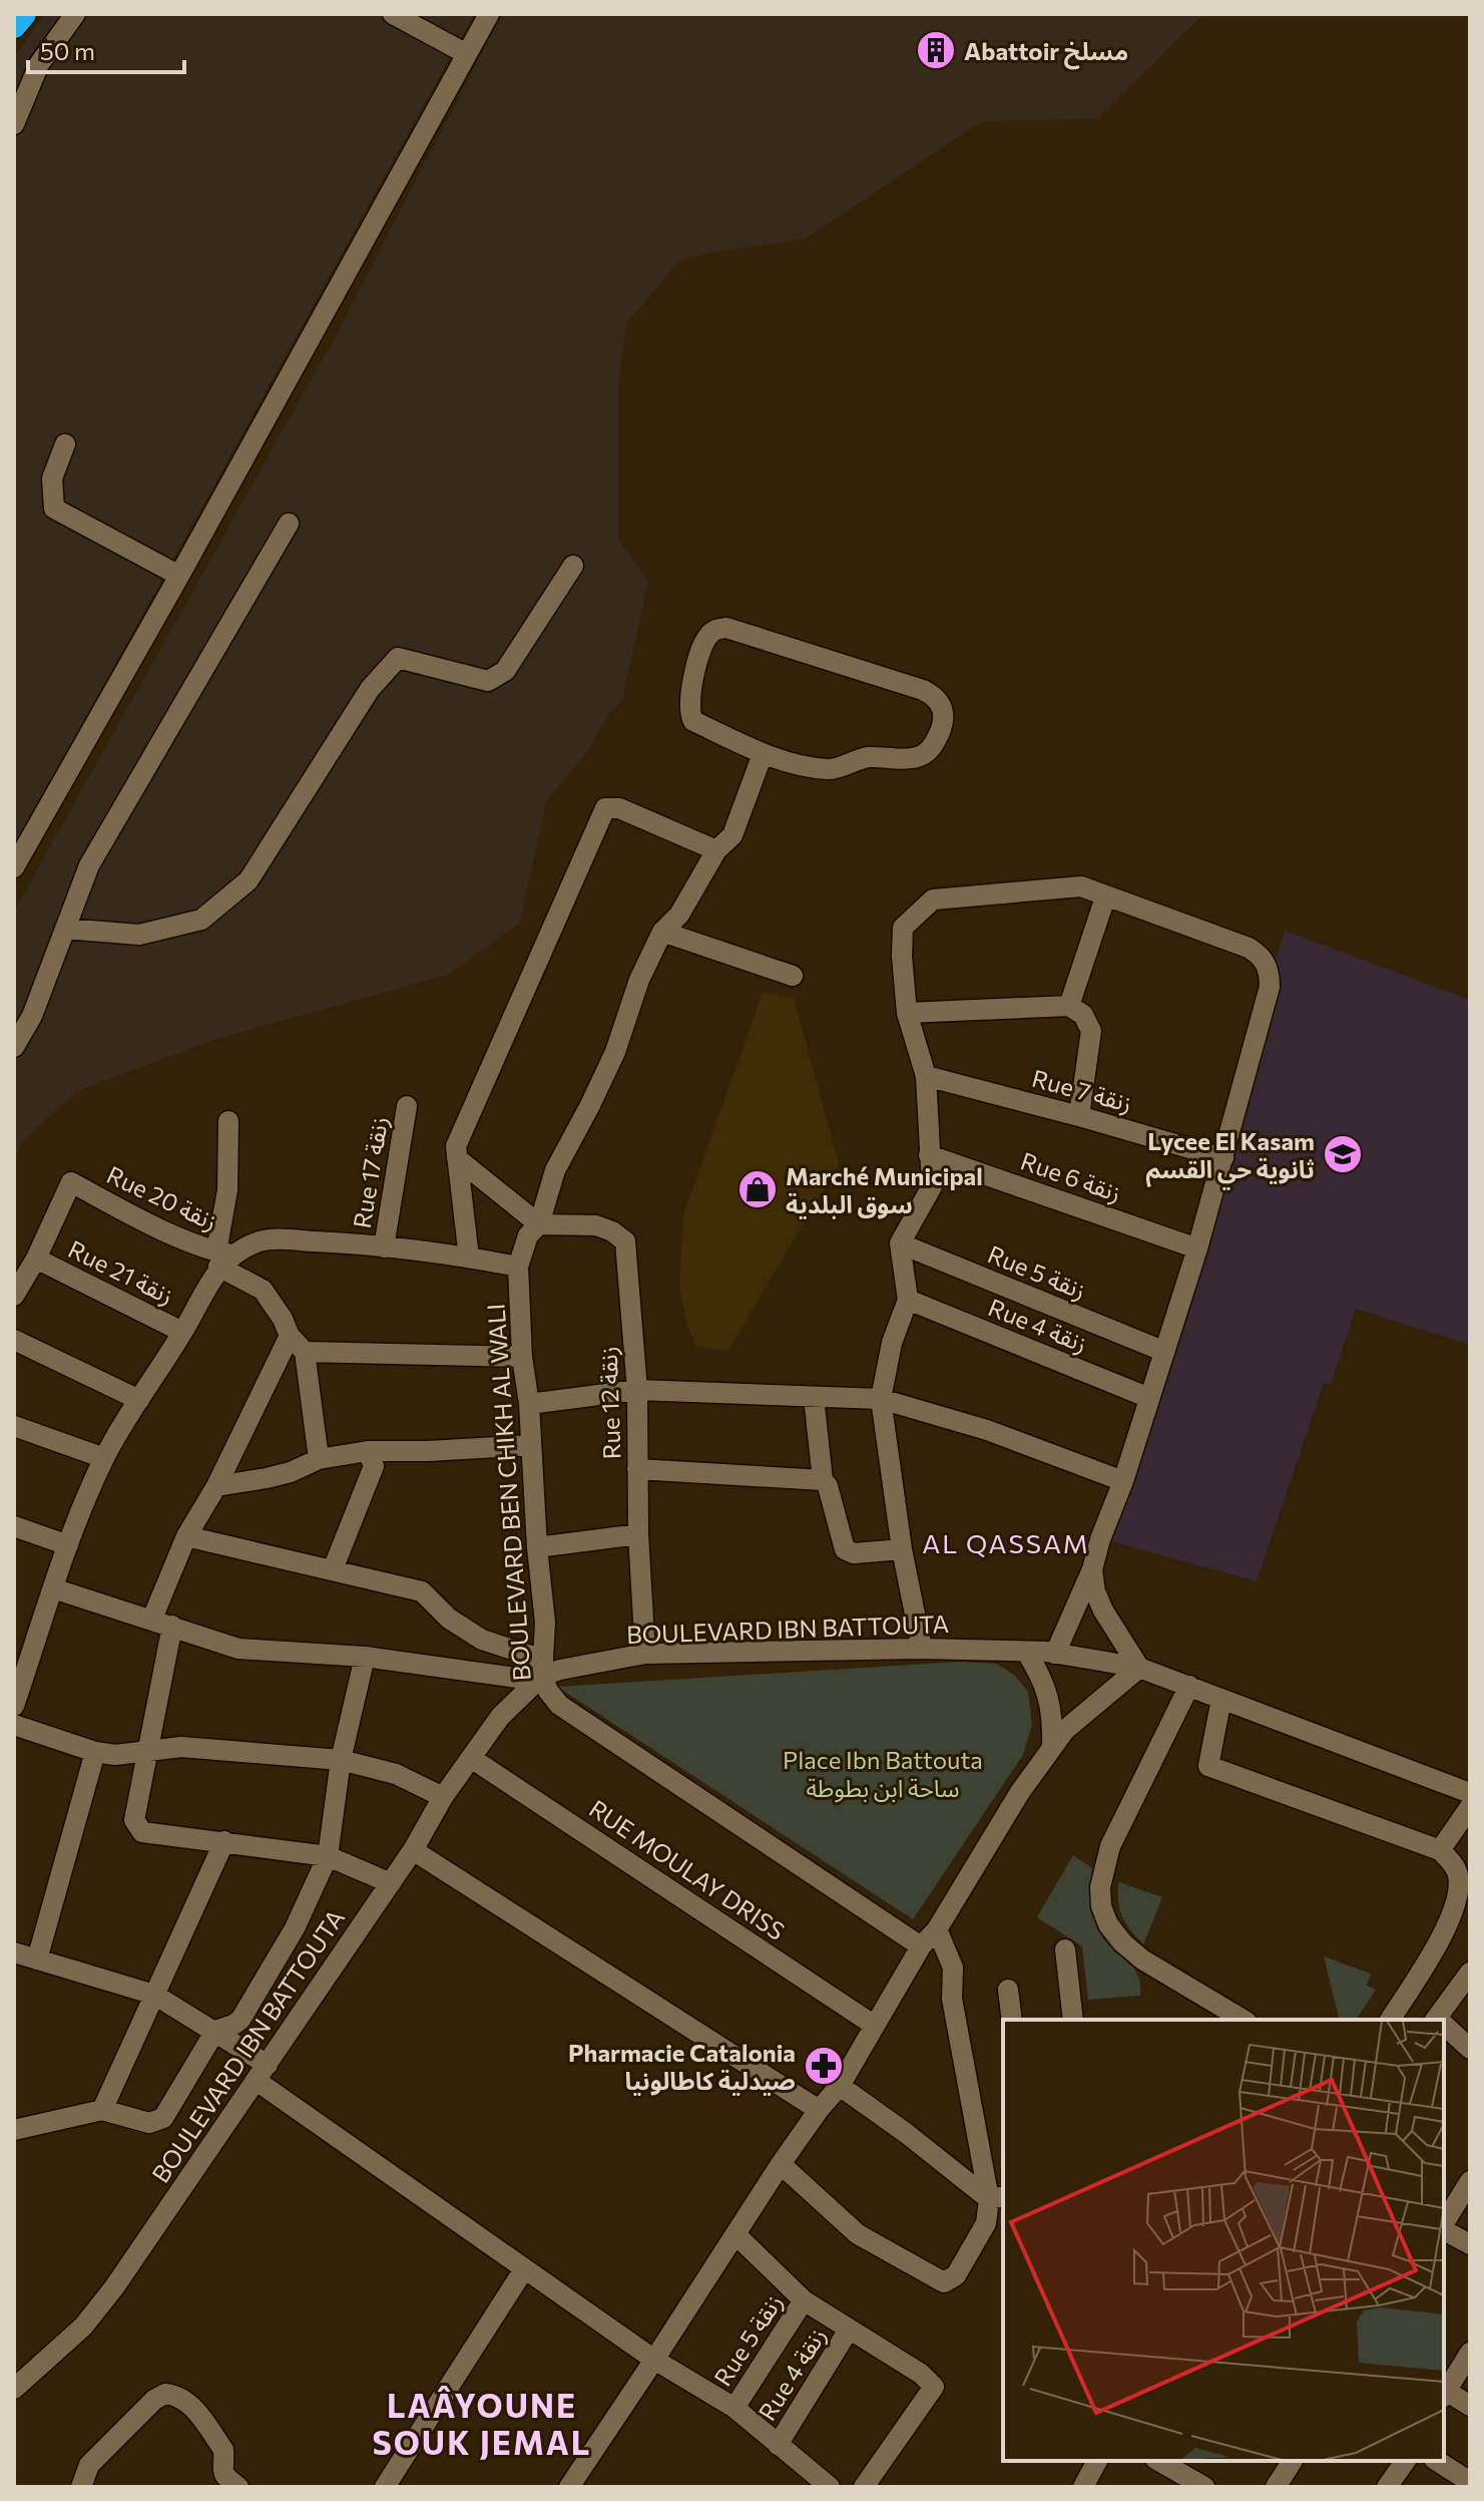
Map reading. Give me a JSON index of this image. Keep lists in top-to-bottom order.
{
  "streets": {
    "street": [
      "Rue 7 زنقة",
      "Rue 17 زنقة",
      "Rue 6 زنقة",
      "Rue 20 زنقة",
      "Rue 21 زنقة",
      "Rue 5 زنقة",
      "Rue 4 زنقة",
      "Rue 12 زنقة",
      "BOULEVARD BEN CHIKH AL WALI",
      "BOULEVARD IBN BATTOUTA",
      "RUE MOULAY DRISS"
    ]
  },
  "crossings": [
    ["Rue 20 زنقة", "Rue 21 زنقة"],
    ["Rue 12 زنقة", "BOULEVARD BEN CHIKH AL WALI"],
    ["Rue 12 زنقة", "BOULEVARD IBN BATTOUTA"],
    ["BOULEVARD BEN CHIKH AL WALI", "BOULEVARD IBN BATTOUTA"],
    ["BOULEVARD IBN BATTOUTA", "RUE MOULAY DRISS"]
  ],
  "districts": ["AL QASSAM", "LAÂYOUNE SOUK JEMAL"],
  "parks": ["Place Ibn Battouta ساحة ابن بطوطة"],
  "places": {
    "building": ["Abattoir مسلخ"],
    "school or university": ["Lycee El Kasam ثانوية حي القسم"],
    "shop": ["Marché Municipal سوق البلدية"],
    "pharmacy": ["Pharmacie Catalonia صيدلية كاطالونيا"]
  },
  "scale_bar": "50 m"
}
